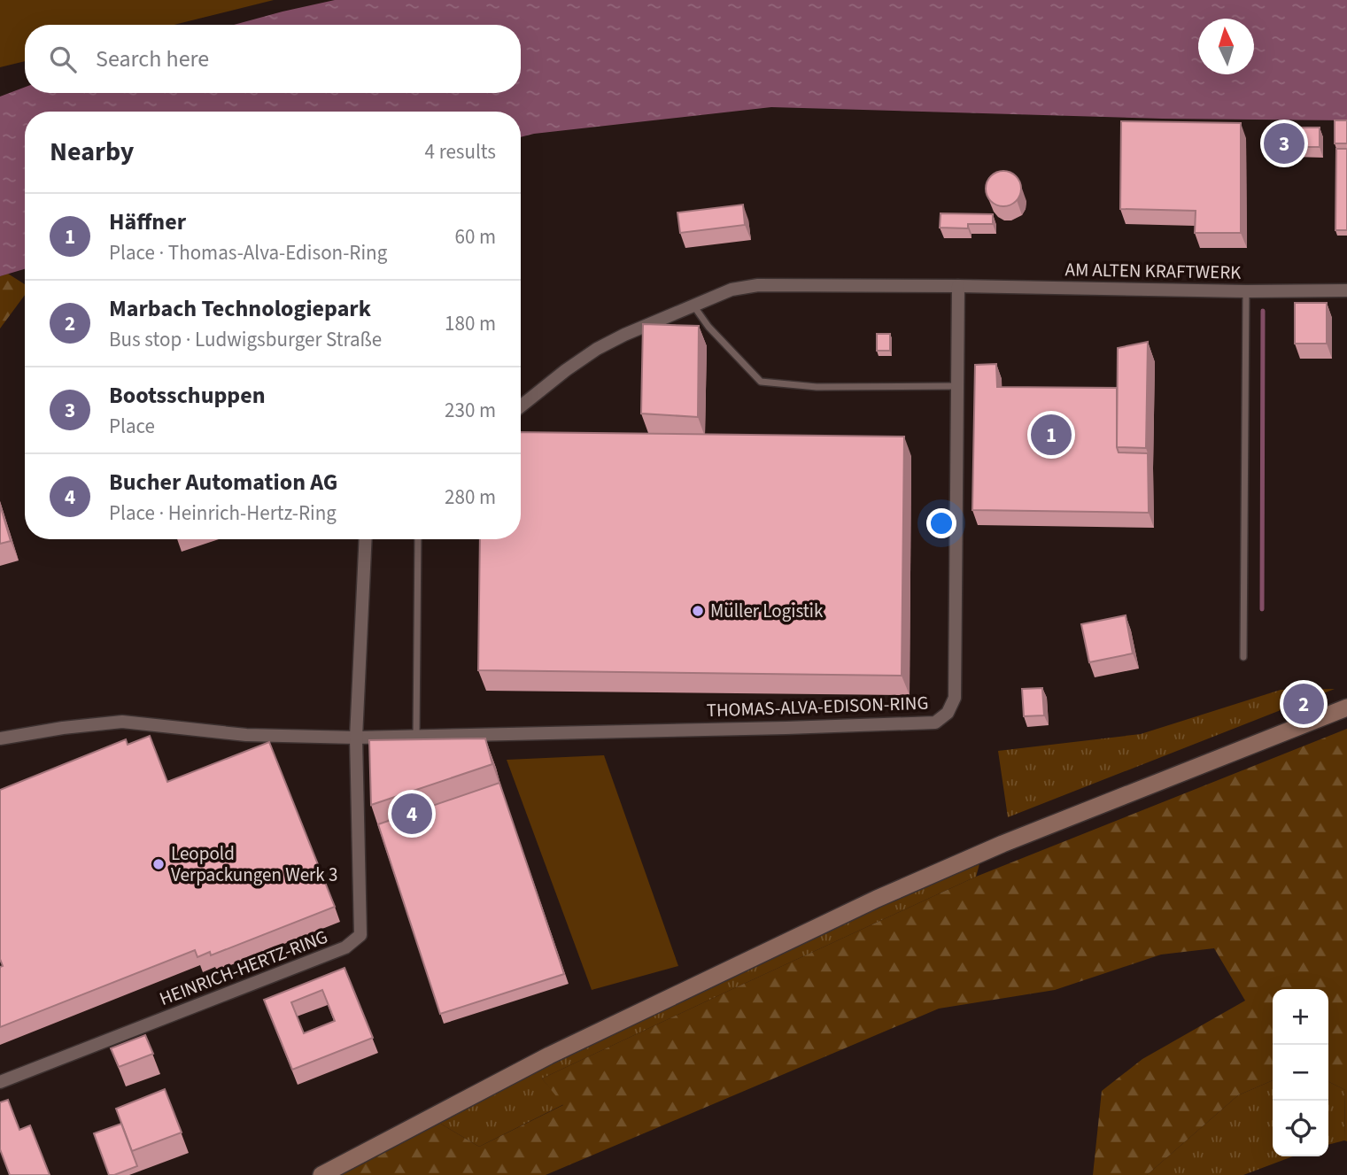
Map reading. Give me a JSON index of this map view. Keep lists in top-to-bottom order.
{
  "streets": {
    "street": ["AM ALTEN KRAFTWERK", "THOMAS-ALVA-EDISON-RING", "HEINRICH-HERTZ-RING"]
  },
  "crossings": [
    ["AM ALTEN KRAFTWERK", "THOMAS-ALVA-EDISON-RING"],
    ["THOMAS-ALVA-EDISON-RING", "HEINRICH-HERTZ-RING"]
  ],
  "places": ["Müller Logistik", "Leopold Verpackungen Werk 3"],
  "north": "top",
  "page": {
    "search": "Search here",
    "heading": ["Nearby", "4 results"],
    "pins": [
      "3",
      "1",
      "2",
      "4"
    ],
    "list": [
      {
        "mark": "1",
        "name": "Häffner",
        "note": "Place · Thomas-Alva-Edison-Ring",
        "value": "60 m"
      },
      {
        "mark": "2",
        "name": "Marbach Technologiepark",
        "note": "Bus stop · Ludwigsburger Straße",
        "value": "180 m"
      },
      {
        "mark": "3",
        "name": "Bootsschuppen",
        "note": "Place",
        "value": "230 m"
      },
      {
        "mark": "4",
        "name": "Bucher Automation AG",
        "note": "Place · Heinrich-Hertz-Ring",
        "value": "280 m"
      }
    ],
    "map_buttons": ["+", "−"]
  }
}
